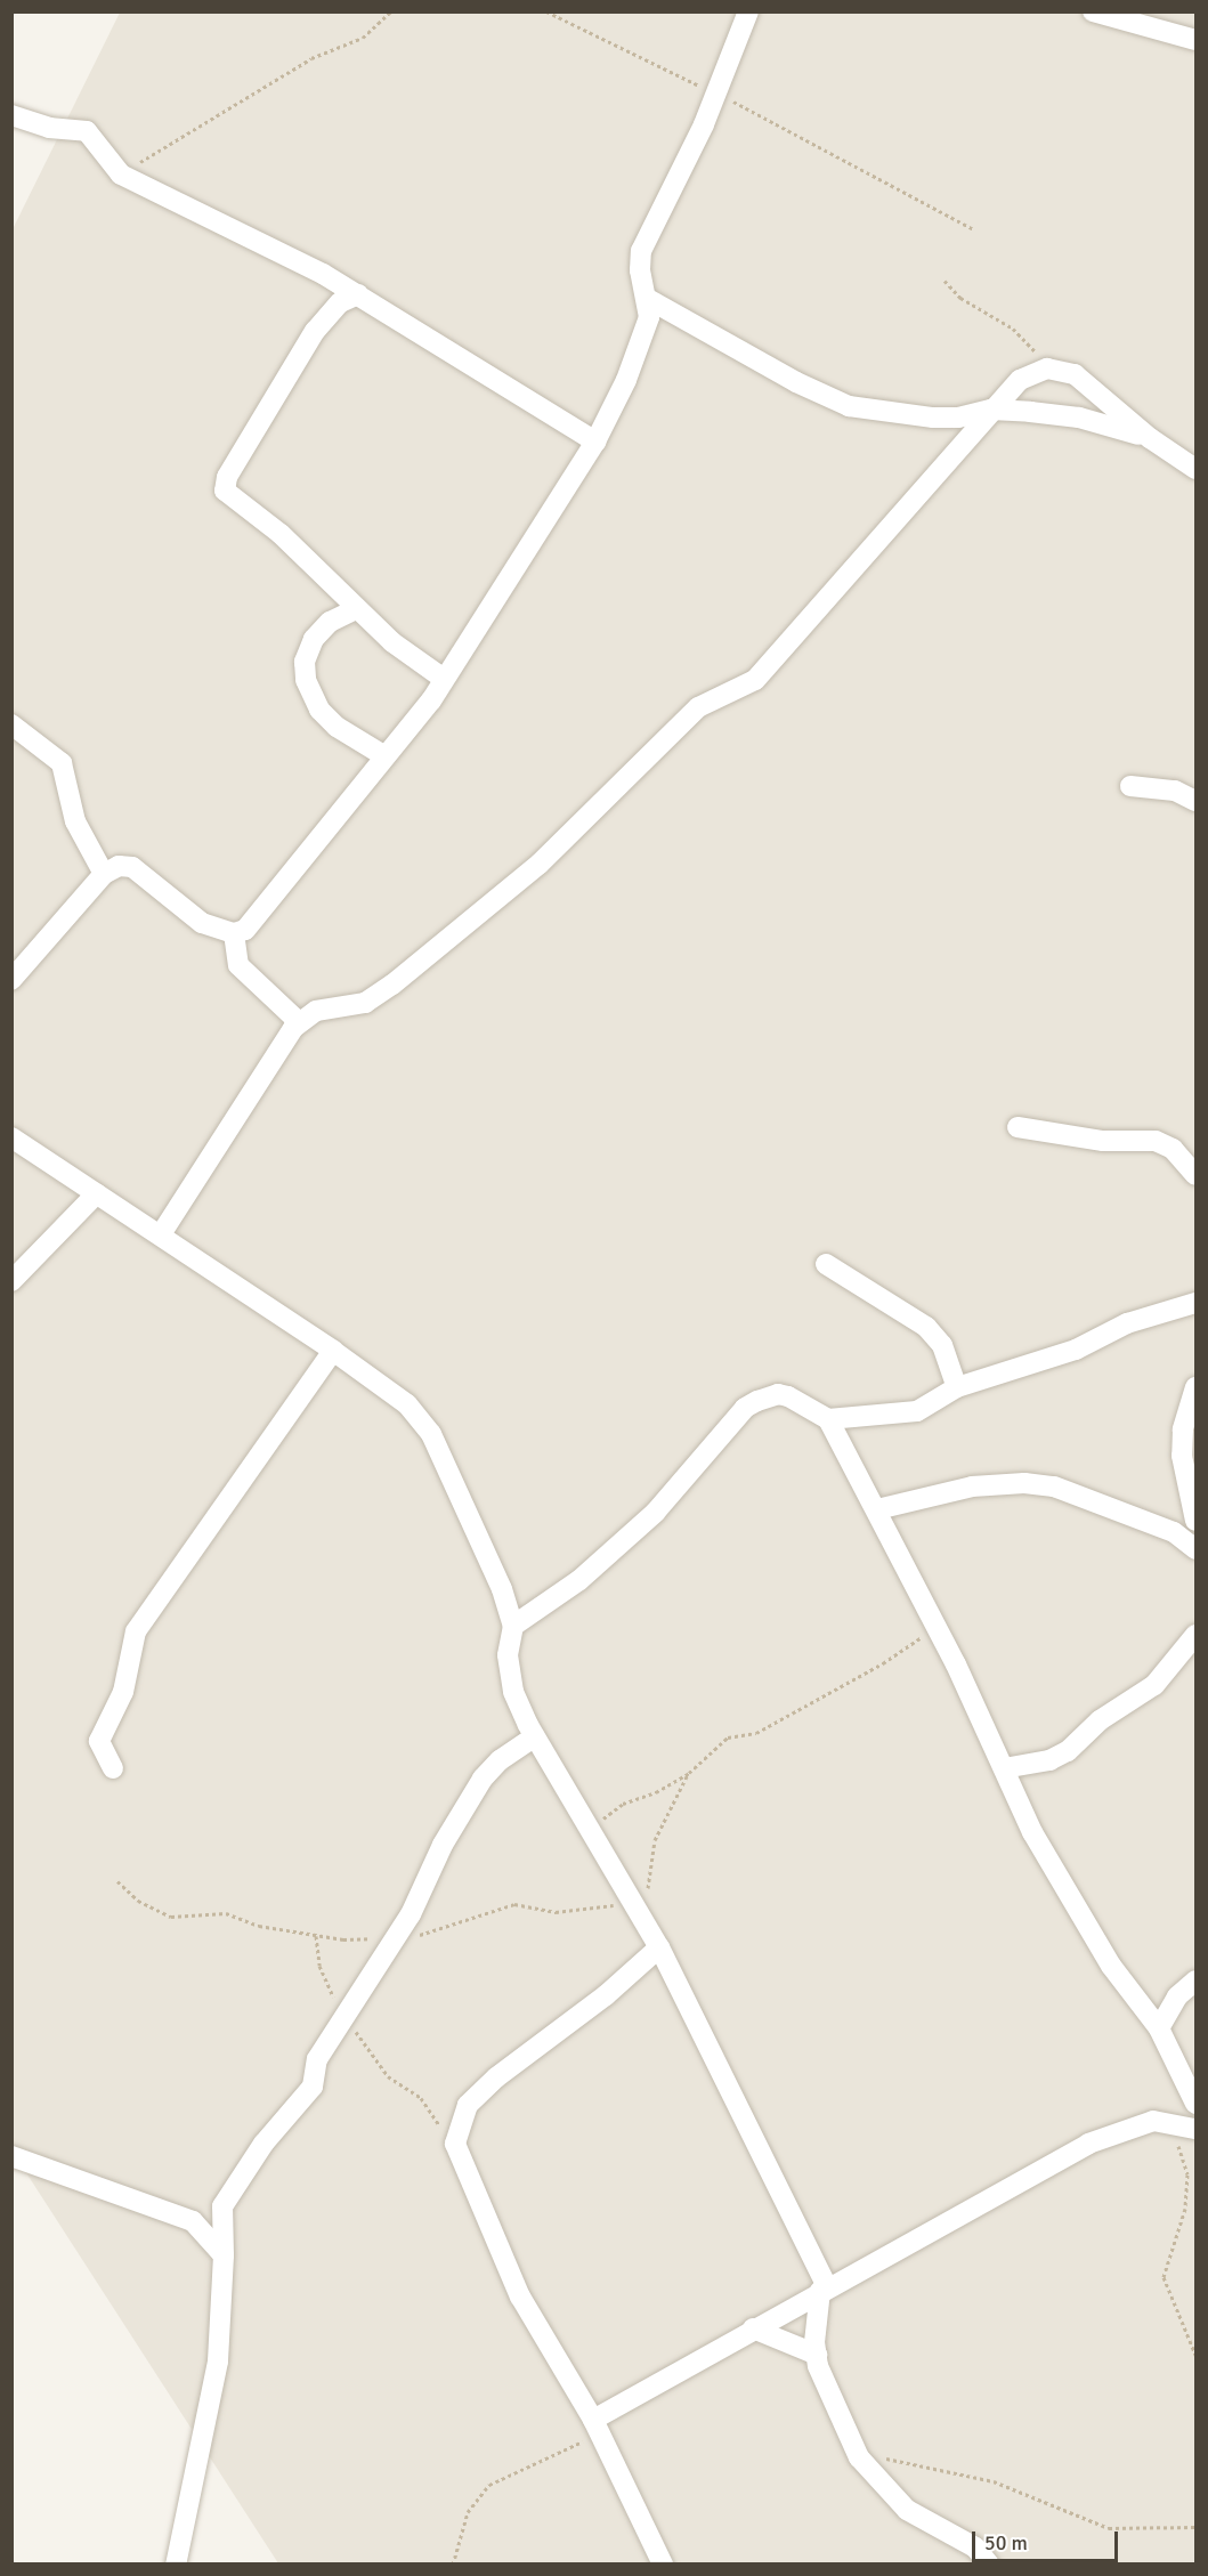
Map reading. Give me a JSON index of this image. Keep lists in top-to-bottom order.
{
  "scale_bar": "50 m"
}
